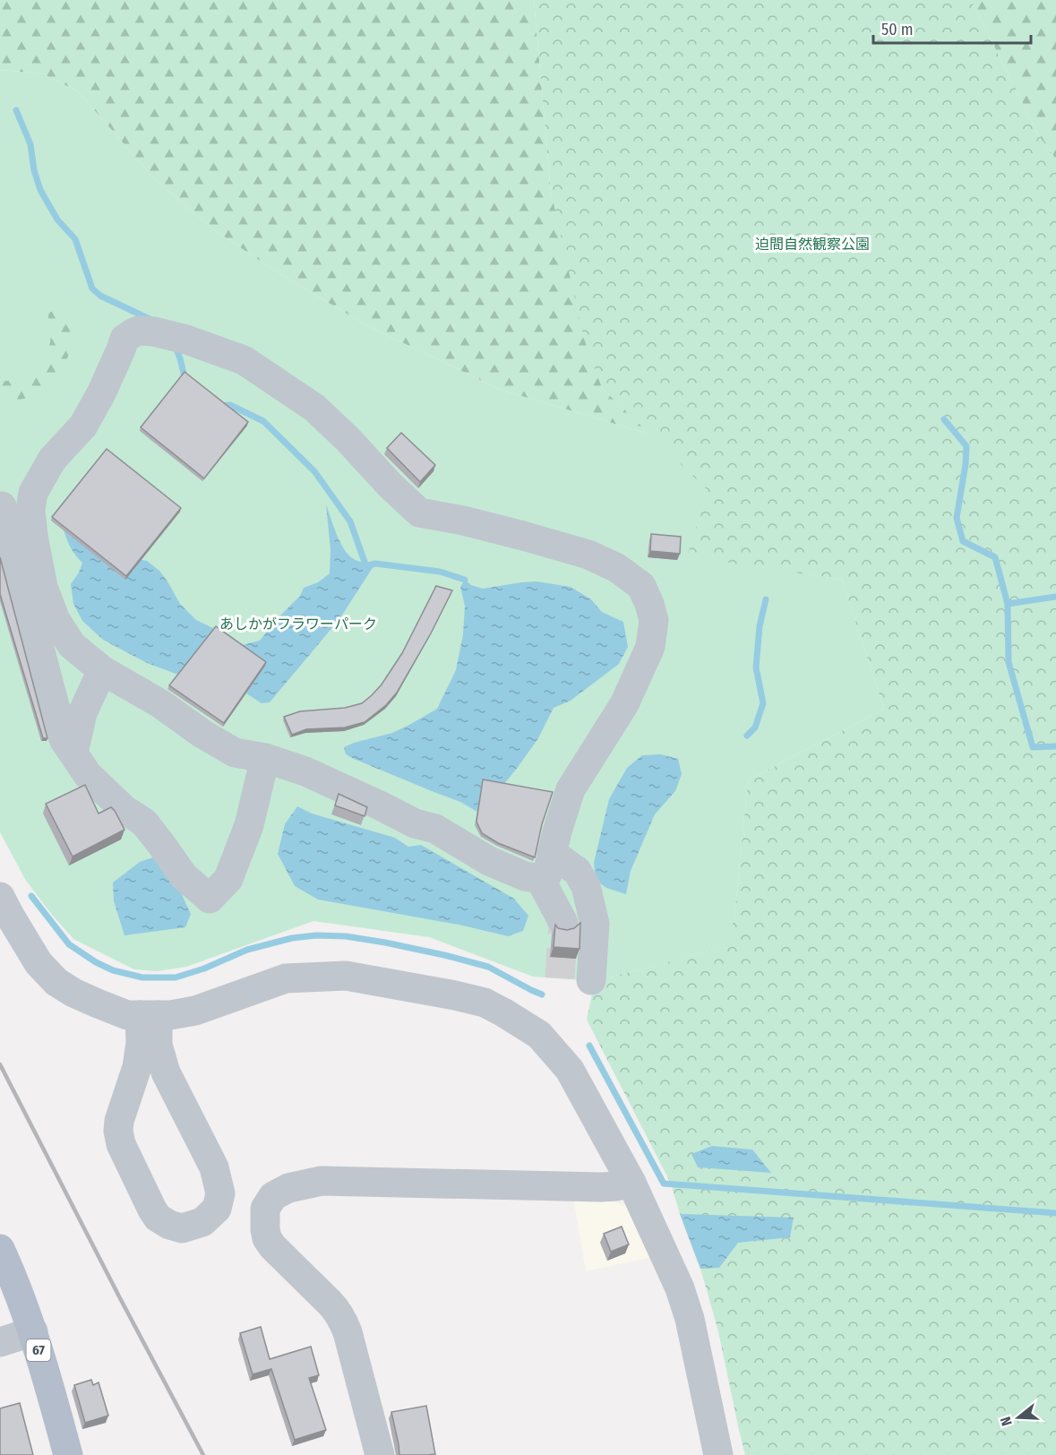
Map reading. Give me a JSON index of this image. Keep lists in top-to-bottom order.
{
  "streets": {
    "main road": ["67"]
  },
  "parks": ["迫間自然観察公園", "あしかがフラワーパーク"],
  "scale_bar": "50 m",
  "north": "left"
}
